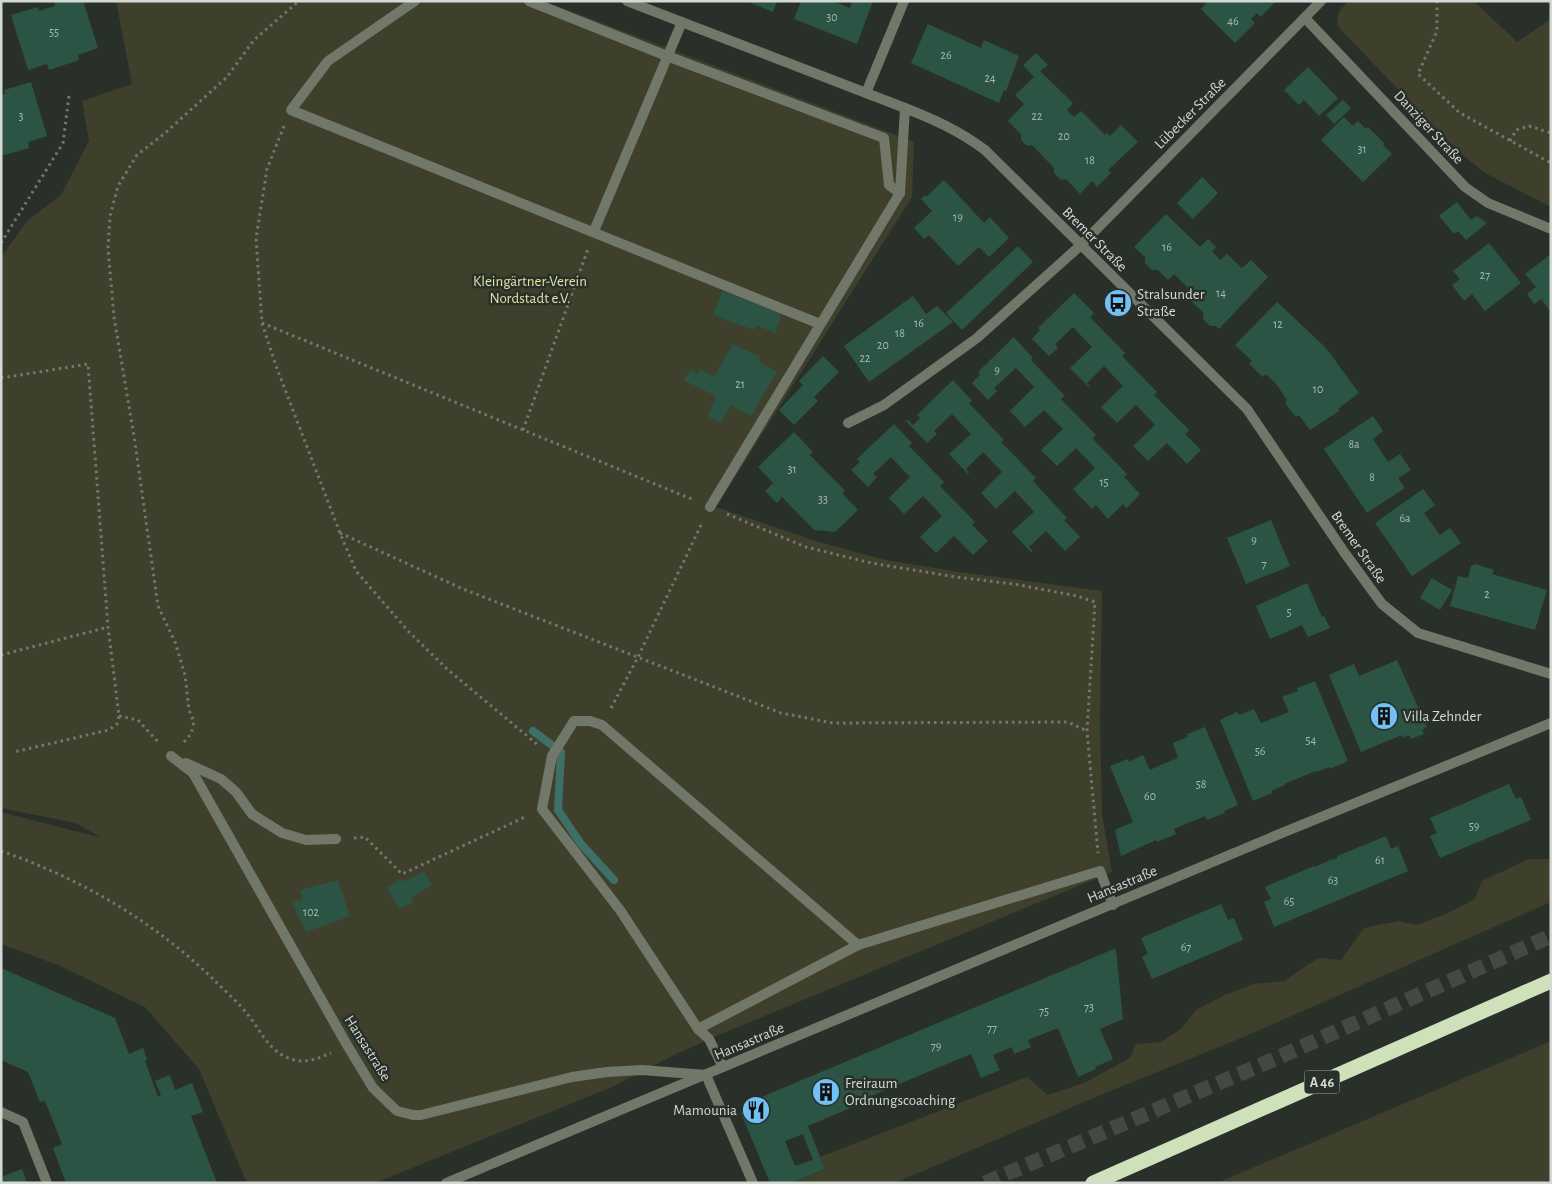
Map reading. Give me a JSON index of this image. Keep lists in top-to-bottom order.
{
  "streets": {
    "highway": ["A 46"],
    "street": [
      "Lübecker Straße",
      "Danziger Straße",
      "Bremer Straße",
      "Hansastraße"
    ]
  },
  "crossings": [
    ["Lübecker Straße", "Danziger Straße"],
    ["Lübecker Straße", "Bremer Straße"]
  ],
  "parks": ["Kleingärtner-Verein Nordstadt e.V."],
  "places": {
    "bus stop": ["Stralsunder Straße"],
    "building": ["Villa Zehnder", "Freiraum Ordnungscoaching"],
    "restaurant": ["Mamounia"]
  },
  "house_numbers": [
    "30",
    "46",
    "55",
    "26",
    "24",
    "3",
    "22",
    "20",
    "31",
    "18",
    "19",
    "16",
    "27",
    "14",
    "16",
    "12",
    "18",
    "20",
    "22",
    "9",
    "21",
    "10",
    "8a",
    "31",
    "8",
    "15",
    "33",
    "6a",
    "9",
    "7",
    "2",
    "5",
    "54",
    "56",
    "58",
    "60",
    "59",
    "61",
    "63",
    "65",
    "102",
    "67",
    "73",
    "75",
    "77",
    "79"
  ]
}
